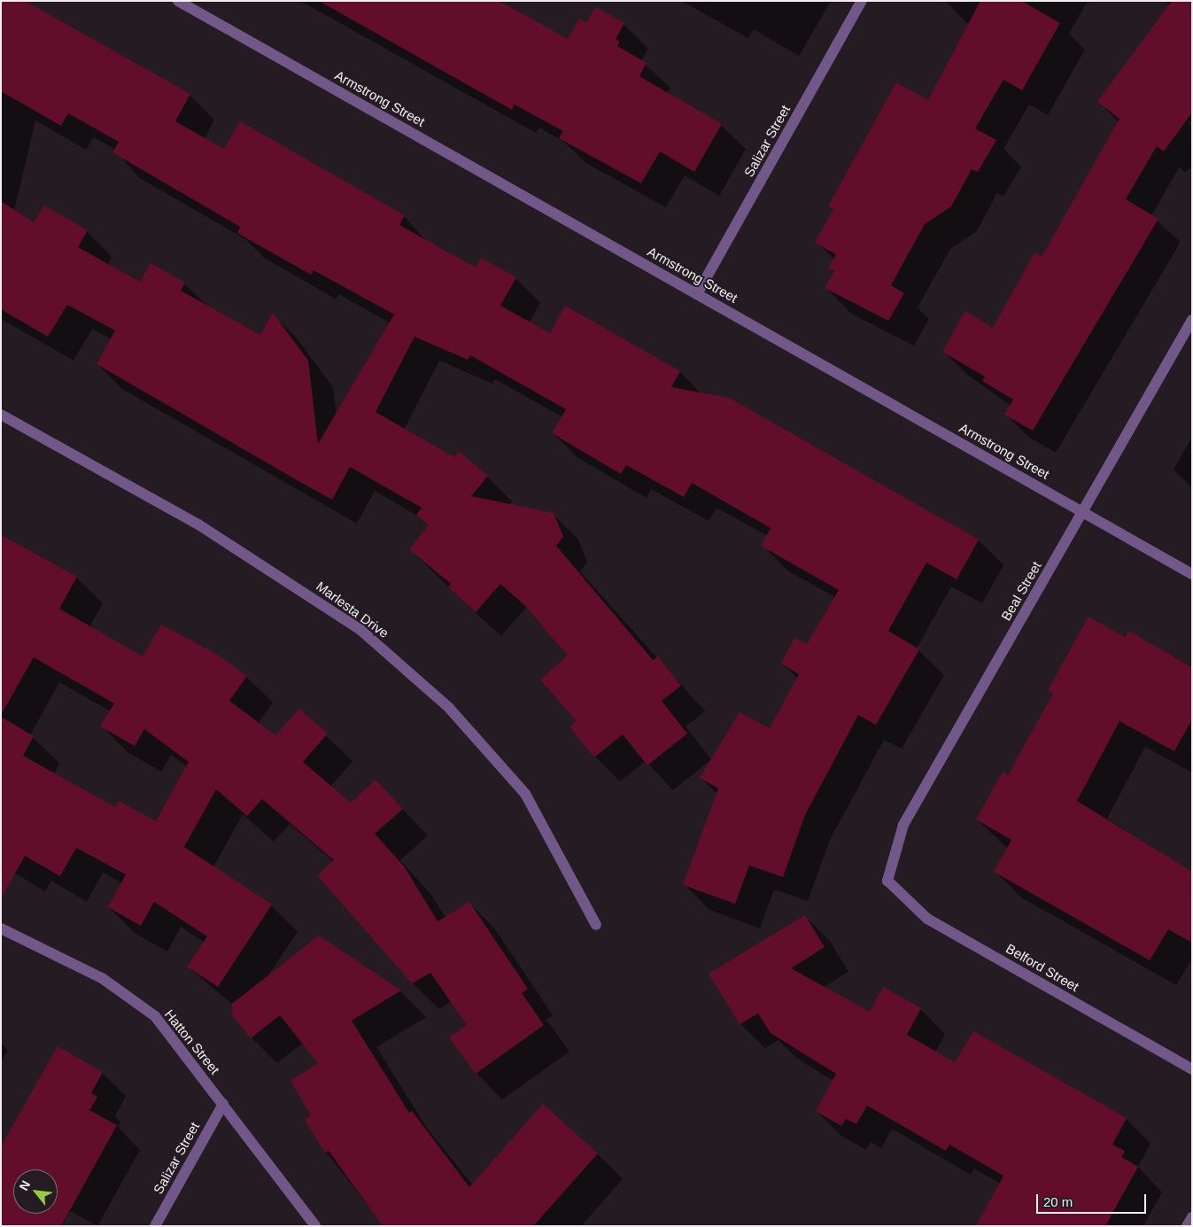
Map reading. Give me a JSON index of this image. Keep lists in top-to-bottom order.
{
  "streets": {
    "street": [
      "Armstrong Street",
      "Salizar Street",
      "Beal Street",
      "Marlesta Drive",
      "Belford Street",
      "Hatton Street"
    ]
  },
  "crossings": [
    ["Armstrong Street", "Salizar Street"],
    ["Armstrong Street", "Beal Street"],
    ["Salizar Street", "Hatton Street"],
    ["Beal Street", "Belford Street"]
  ],
  "scale_bar": "20 m",
  "north": "top left"
}
